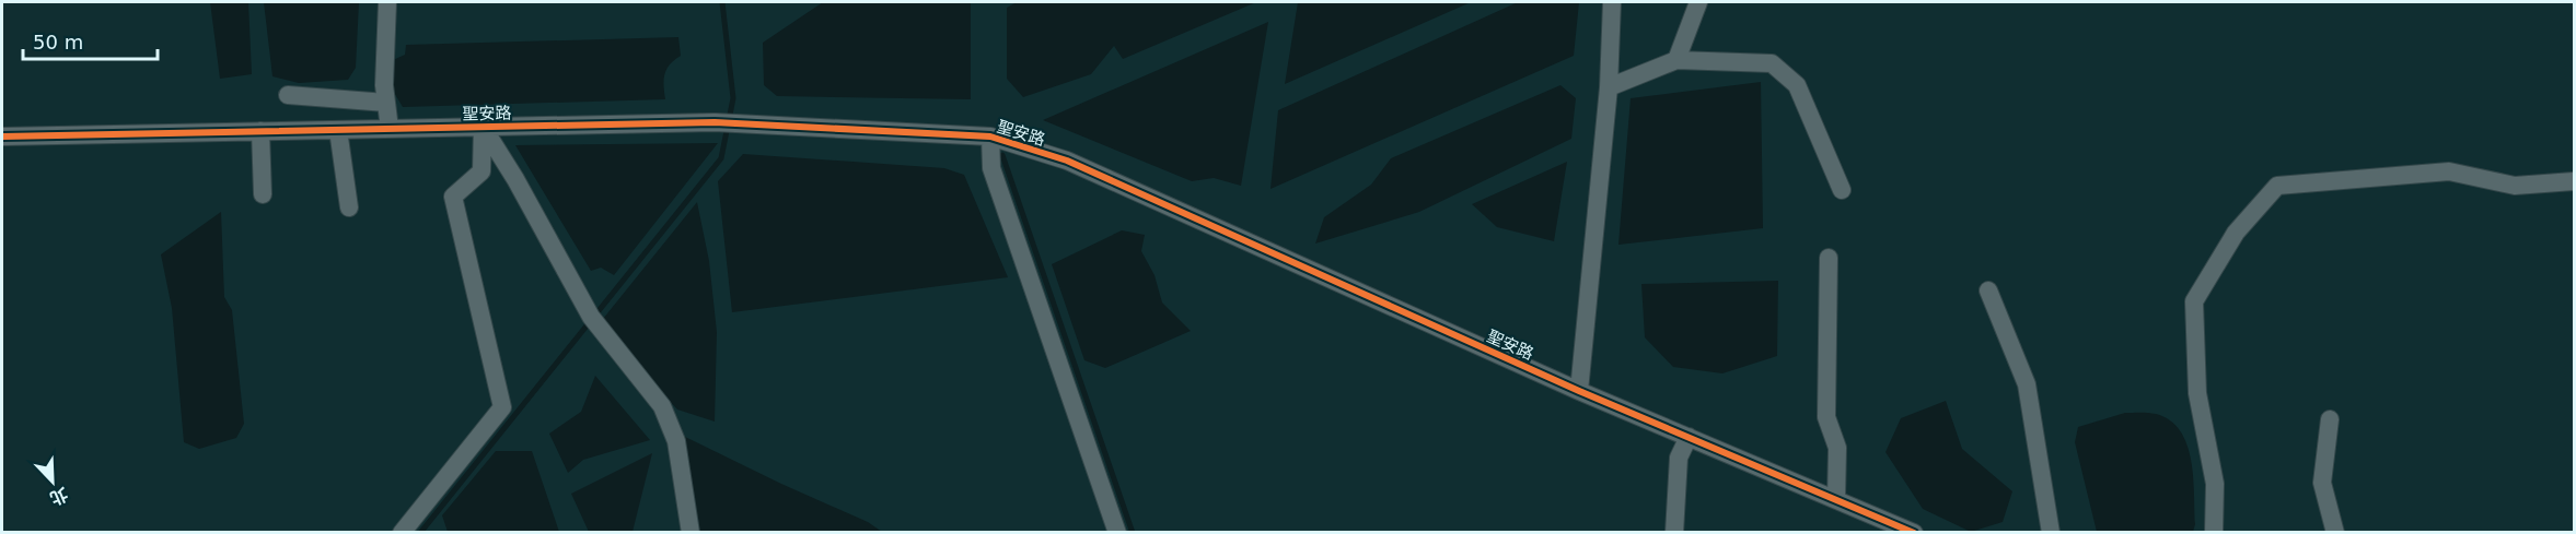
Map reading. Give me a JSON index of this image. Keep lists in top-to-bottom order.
{
  "streets": {
    "street": ["聖安路"]
  },
  "scale_bar": "50 m",
  "north": "bottom right"
}
